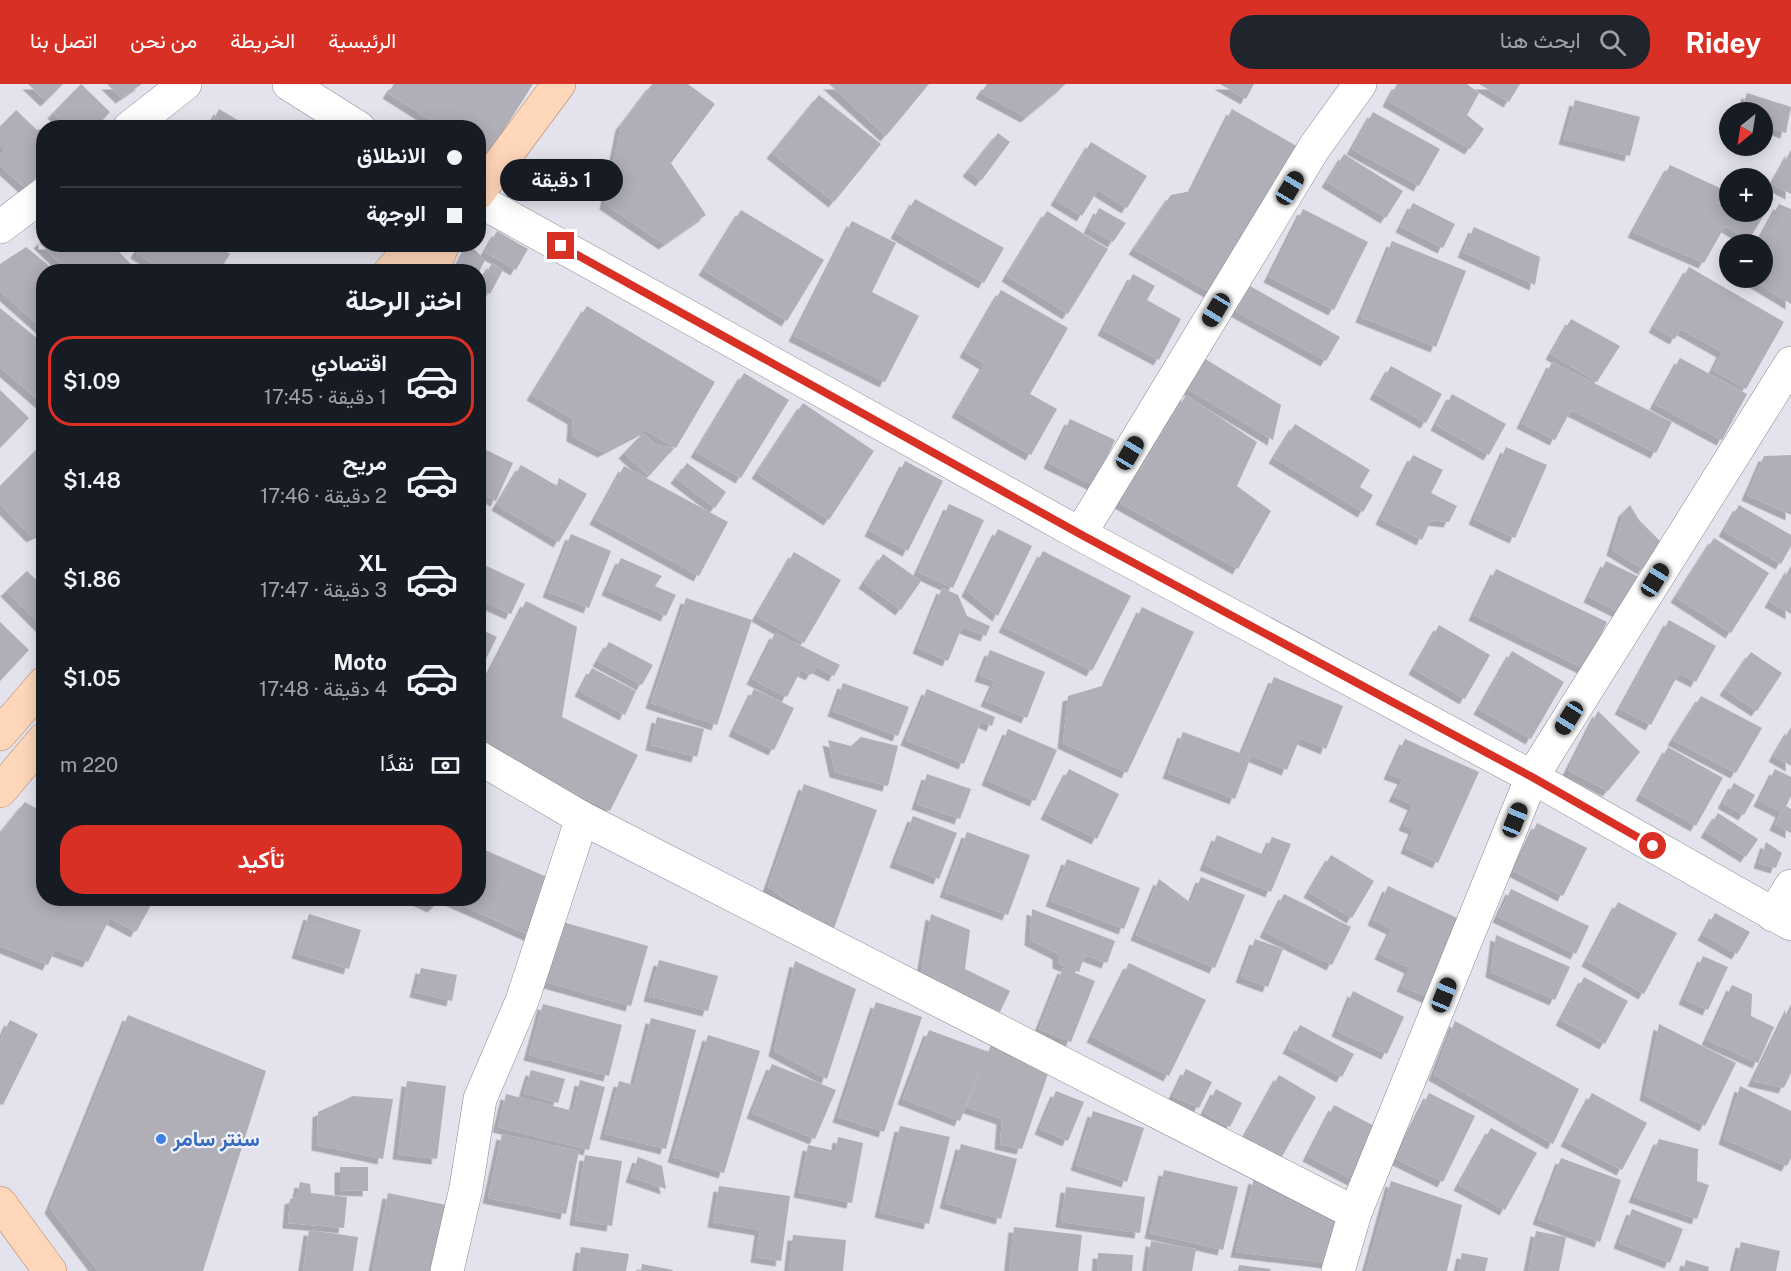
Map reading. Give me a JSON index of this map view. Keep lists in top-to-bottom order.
{
  "places": ["سنتر سامر"],
  "north": "bottom left",
  "page": {
    "header": "Ridey",
    "search": "ابحث هنا",
    "nav": [
      "الرئيسية",
      "الخريطة",
      "من نحن",
      "اتصل بنا"
    ],
    "map_buttons": ["+", "−"],
    "banner": ["الانطلاق", "الوجهة"],
    "bubble": "1 دقيقة",
    "heading": "اختر الرحلة",
    "list": [
      {
        "name": "اقتصادي",
        "note": "1 دقيقة · 17:45",
        "value": "$1.09"
      },
      {
        "name": "مريح",
        "note": "2 دقيقة · 17:46",
        "value": "$1.48"
      },
      {
        "name": "XL",
        "note": "3 دقيقة · 17:47",
        "value": "$1.86"
      },
      {
        "name": "Moto",
        "note": "4 دقيقة · 17:48",
        "value": "$1.05"
      }
    ],
    "pay": ["نقدًا", "220 m"],
    "buttons": "تأكيد"
  }
}
